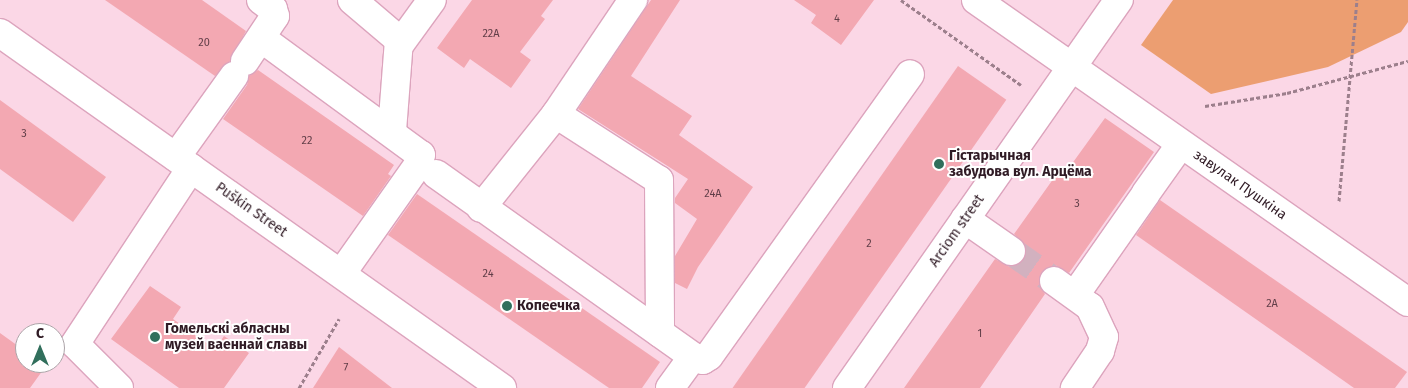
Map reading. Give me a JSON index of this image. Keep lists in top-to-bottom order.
{
  "streets": {
    "street": ["завулак Пушкіна", "Puškin Street", "Arciom street"]
  },
  "crossings": [
    ["завулак Пушкіна", "Arciom street"]
  ],
  "places": ["Гістарычная забудова вул. Арцёма", "Копеечка", "Гомельскі абласны музей ваеннай славы"],
  "house_numbers": [
    "4",
    "22А",
    "20",
    "3",
    "22",
    "24А",
    "3",
    "2",
    "24",
    "2А",
    "1",
    "7"
  ],
  "north": "top"
}
